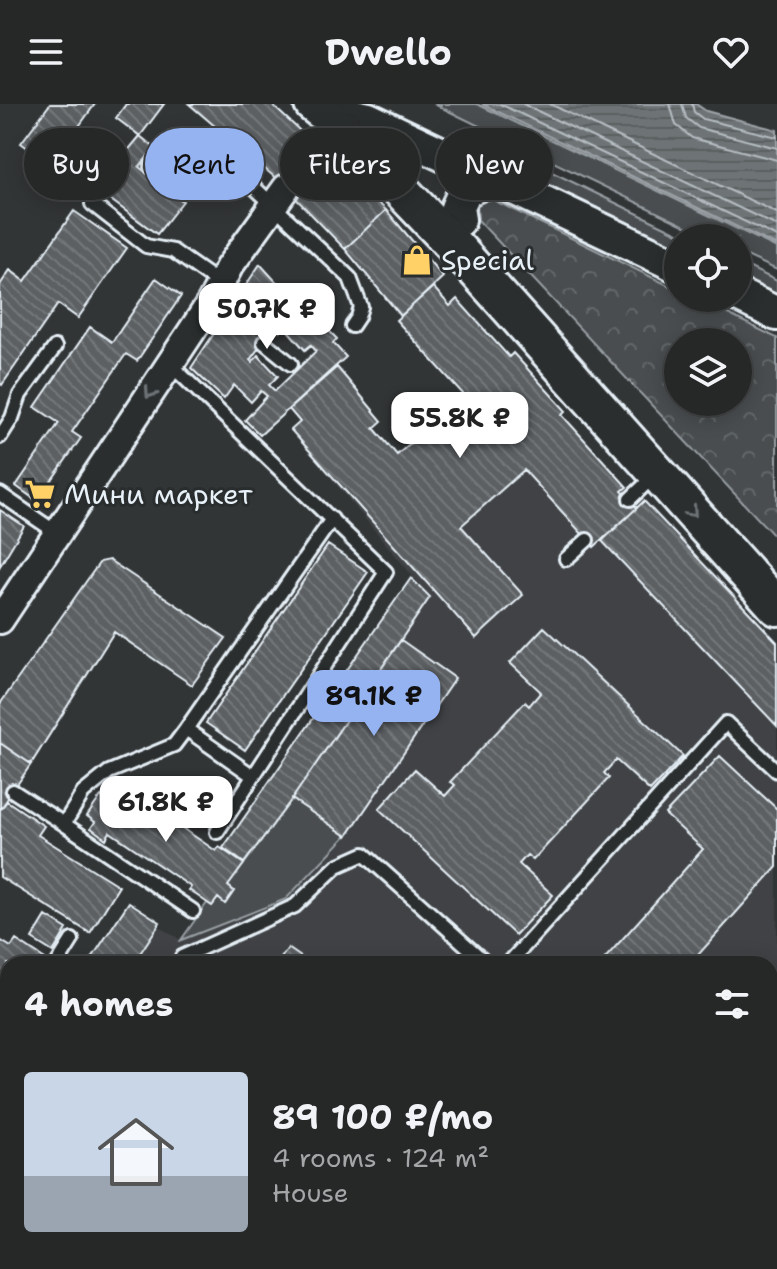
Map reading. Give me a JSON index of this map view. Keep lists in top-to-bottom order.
{
  "places": {
    "shop": ["Special"],
    "supermarket": ["Мини маркет"]
  },
  "page": {
    "header": "Dwello",
    "chip": [
      "Buy",
      "Rent",
      "Filters",
      "New"
    ],
    "price": [
      "50.7K ₽",
      "55.8K ₽",
      "89.1K ₽",
      "61.8K ₽"
    ],
    "heading": "4 homes",
    "list": [
      {
        "name": "89 100 ₽/mo",
        "note": "4 rooms · 124 m² · House"
      }
    ]
  }
}
